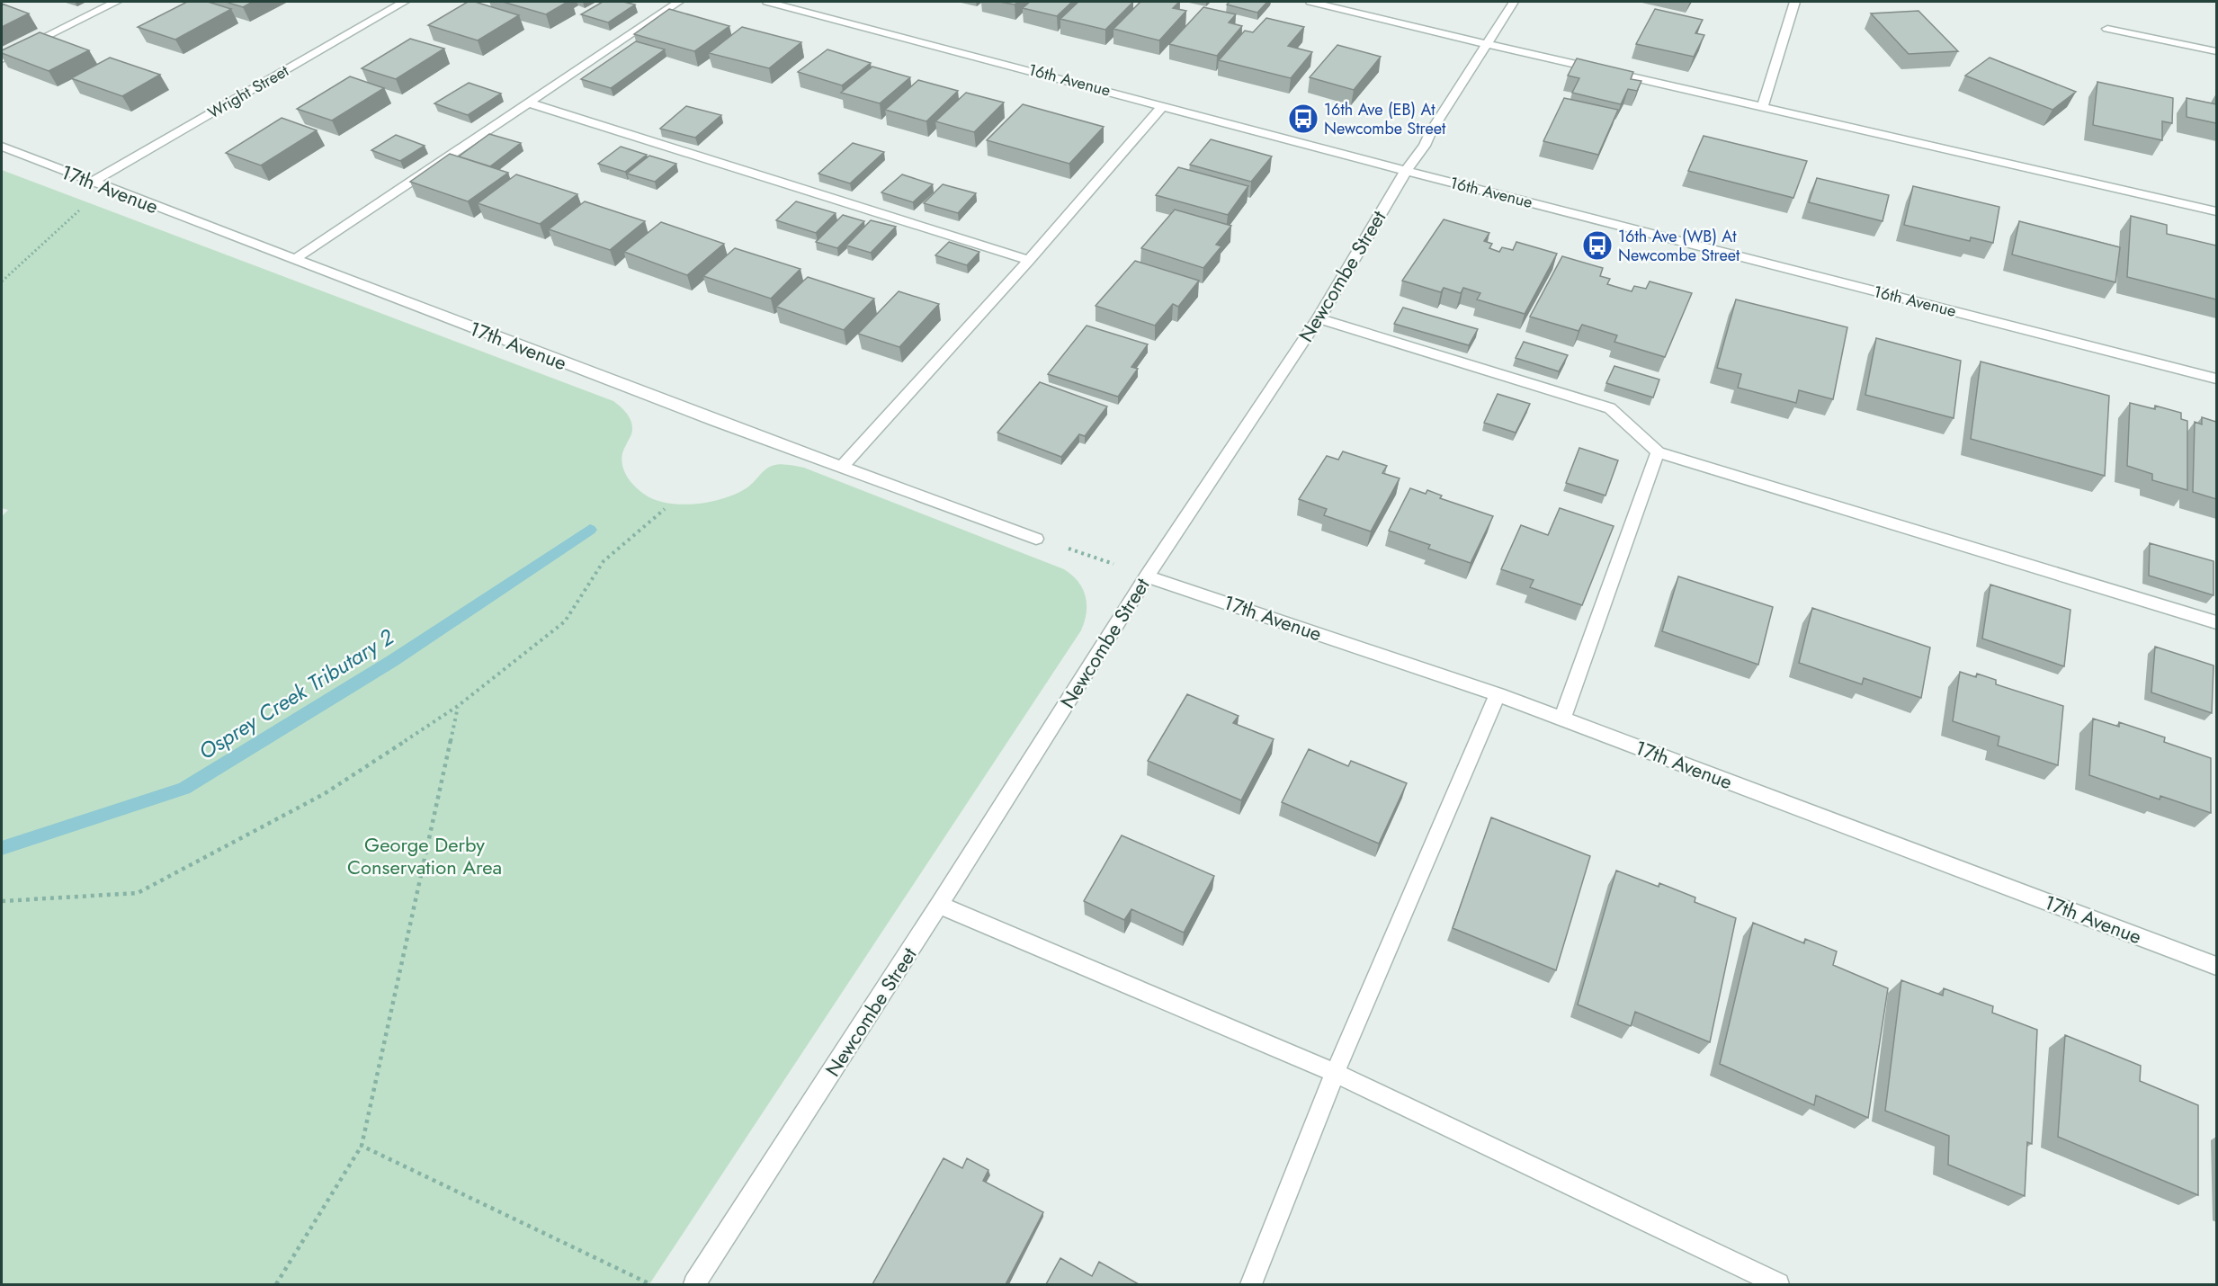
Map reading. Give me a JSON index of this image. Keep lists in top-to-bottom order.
{
  "streets": {
    "street": [
      "16th Avenue",
      "Wright Street",
      "17th Avenue",
      "Newcombe Street"
    ]
  },
  "crossings": [
    ["16th Avenue", "Newcombe Street"],
    ["Wright Street", "17th Avenue"],
    ["17th Avenue", "Newcombe Street"]
  ],
  "water": ["Osprey Creek Tributary 2"],
  "parks": ["George Derby Conservation Area"],
  "places": {
    "bus stop": ["16th Ave (EB) At Newcombe Street", "16th Ave (WB) At Newcombe Street"]
  }
}
